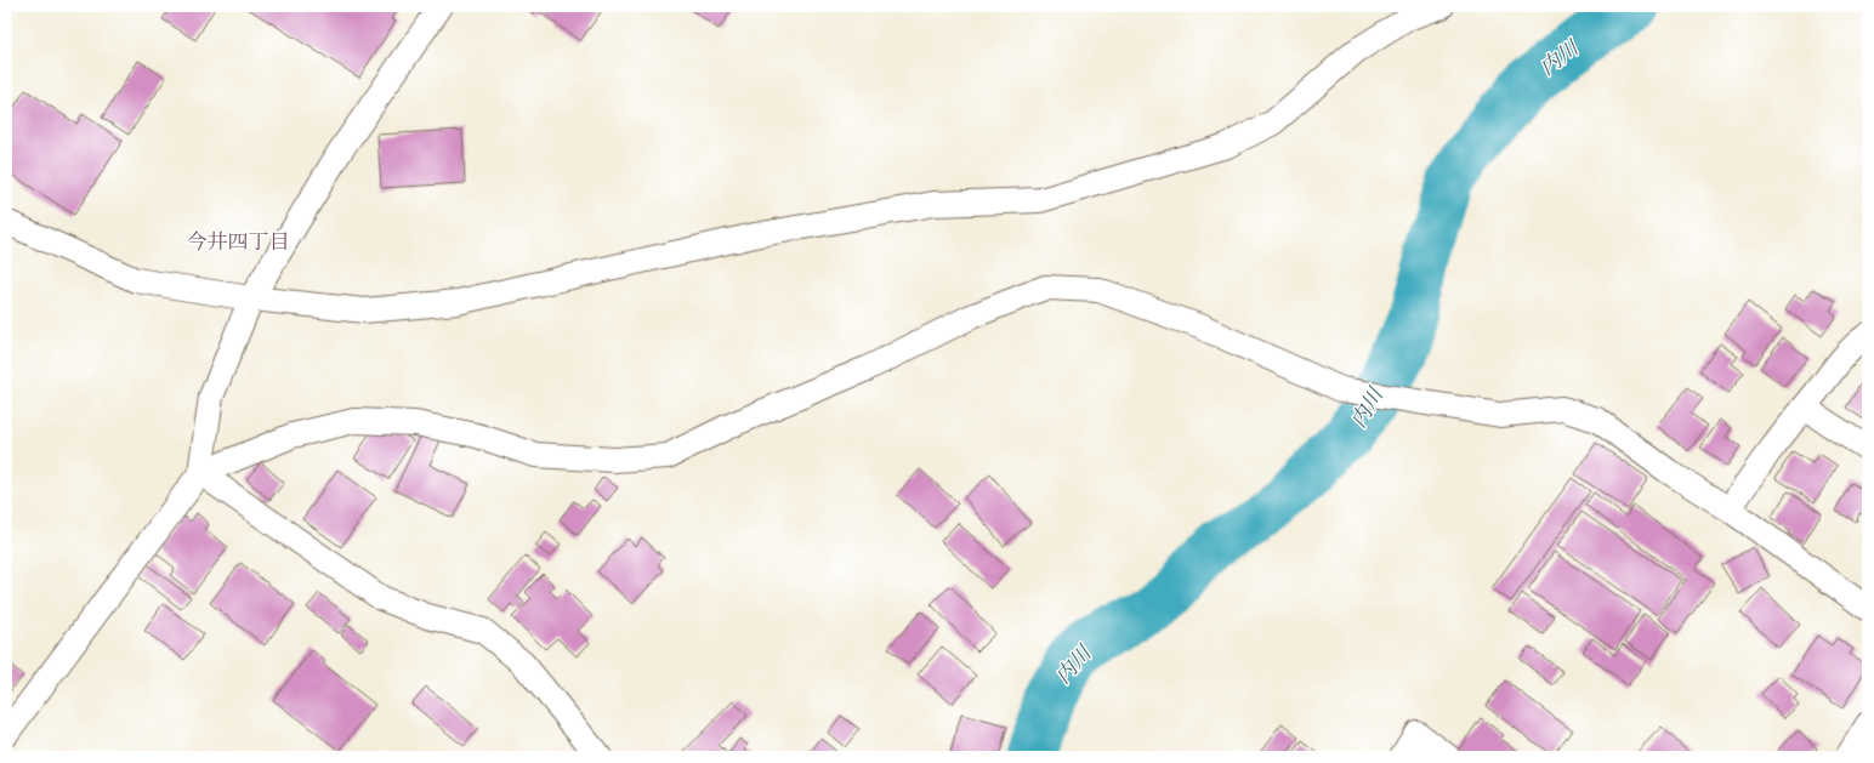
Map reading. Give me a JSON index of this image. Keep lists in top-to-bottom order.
{
  "districts": ["今井四丁目"],
  "water": ["内川"]
}
